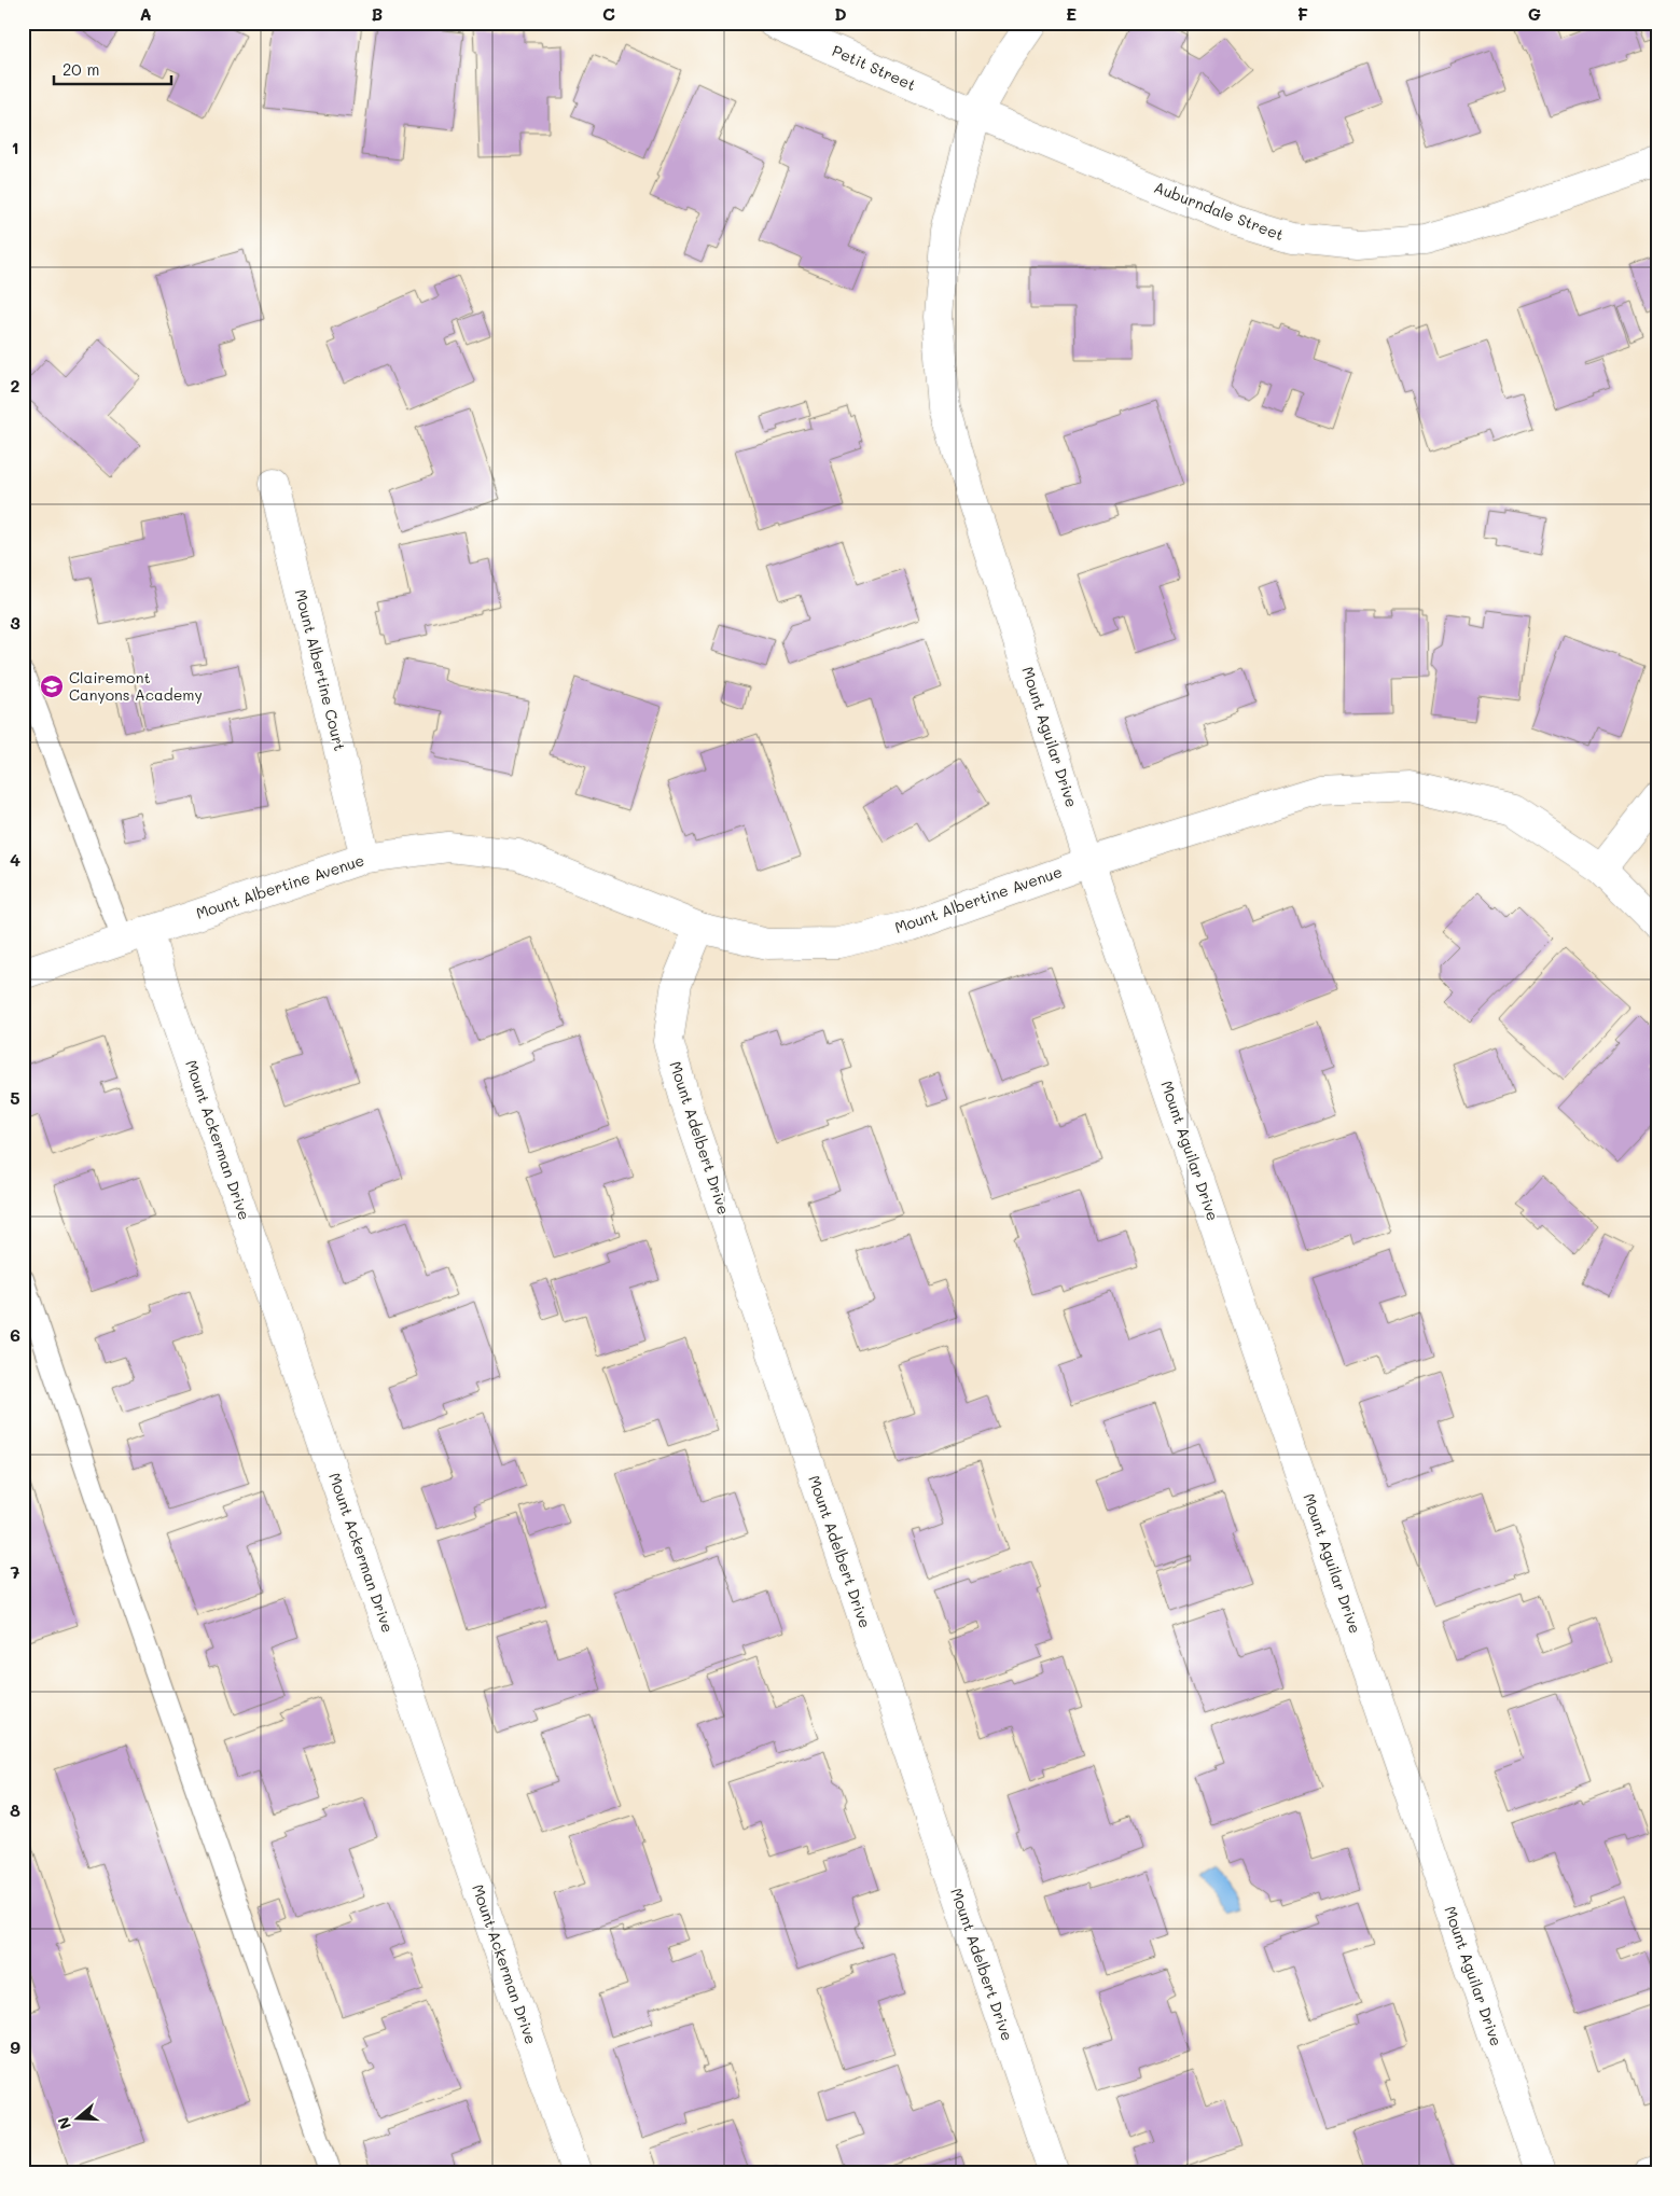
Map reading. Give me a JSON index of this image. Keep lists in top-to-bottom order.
{
  "streets": {
    "street": [
      "Petit Street",
      "Auburndale Street",
      "Mount Albertine Court",
      "Mount Aguilar Drive",
      "Mount Albertine Avenue",
      "Mount Adelbert Drive",
      "Mount Ackerman Drive"
    ]
  },
  "crossings": [
    ["Petit Street", "Auburndale Street"],
    ["Petit Street", "Mount Aguilar Drive"],
    ["Auburndale Street", "Mount Aguilar Drive"],
    ["Mount Albertine Court", "Mount Albertine Avenue"],
    ["Mount Aguilar Drive", "Mount Albertine Avenue"],
    ["Mount Albertine Avenue", "Mount Adelbert Drive"],
    ["Mount Albertine Avenue", "Mount Ackerman Drive"]
  ],
  "places": {
    "school or university": ["Clairemont Canyons Academy"]
  },
  "scale_bar": "20 m",
  "north": "left",
  "grid": {
    "columns": [
      "A",
      "B",
      "C",
      "D",
      "E",
      "F",
      "G"
    ],
    "rows": [
      "1",
      "2",
      "3",
      "4",
      "5",
      "6",
      "7",
      "8",
      "9"
    ]
  }
}
